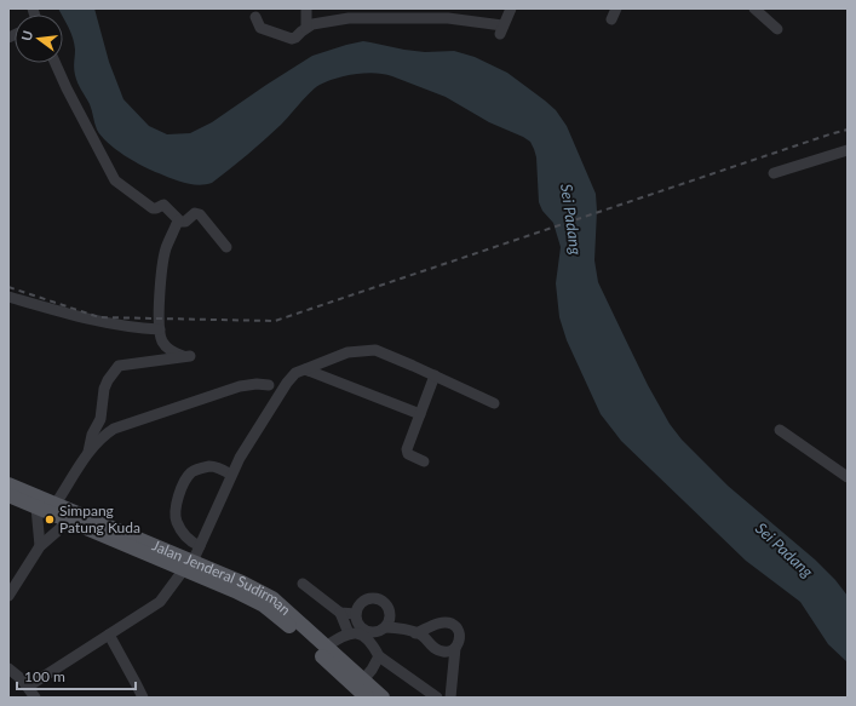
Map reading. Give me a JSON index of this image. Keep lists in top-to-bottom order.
{
  "streets": {
    "main road": ["Jalan Jenderal Sudirman"]
  },
  "water": ["Sei Padang"],
  "places": ["Simpang Patung Kuda"],
  "scale_bar": "100 m",
  "north": "left"
}
